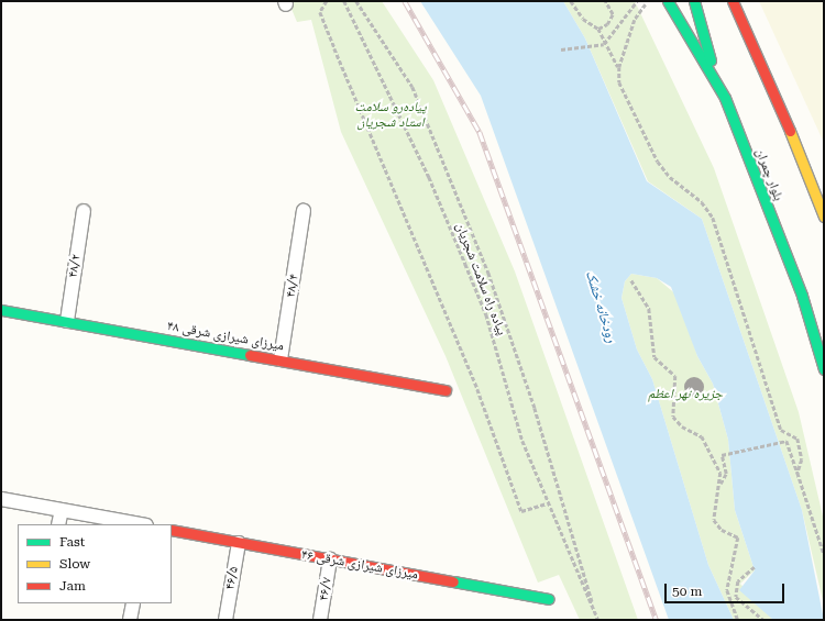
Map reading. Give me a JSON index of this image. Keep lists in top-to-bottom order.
{
  "streets": {
    "street": [
      "بلوار چمران",
      "۴۸/۲",
      "۴۸/۴",
      "۴۸ میرزای شیرازی شرقی",
      "۴۶ میرزای شیرازی شرقی",
      "۴۶/۵",
      "۴۶/۷"
    ],
    "path": ["پیاده راه سلامت شجریان"]
  },
  "crossings": [
    ["۴۸/۲", "۴۸ میرزای شیرازی شرقی"],
    ["۴۸/۴", "۴۸ میرزای شیرازی شرقی"],
    ["۴۶ میرزای شیرازی شرقی", "۴۶/۵"],
    ["۴۶ میرزای شیرازی شرقی", "۴۶/۷"]
  ],
  "water": ["رودخانه خشک"],
  "parks": ["پیاده‌رو سلامت استاد شجریان", "جزیره نهر اعظم"],
  "legend": ["Fast", "Slow", "Jam"],
  "scale_bar": "50 m"
}
